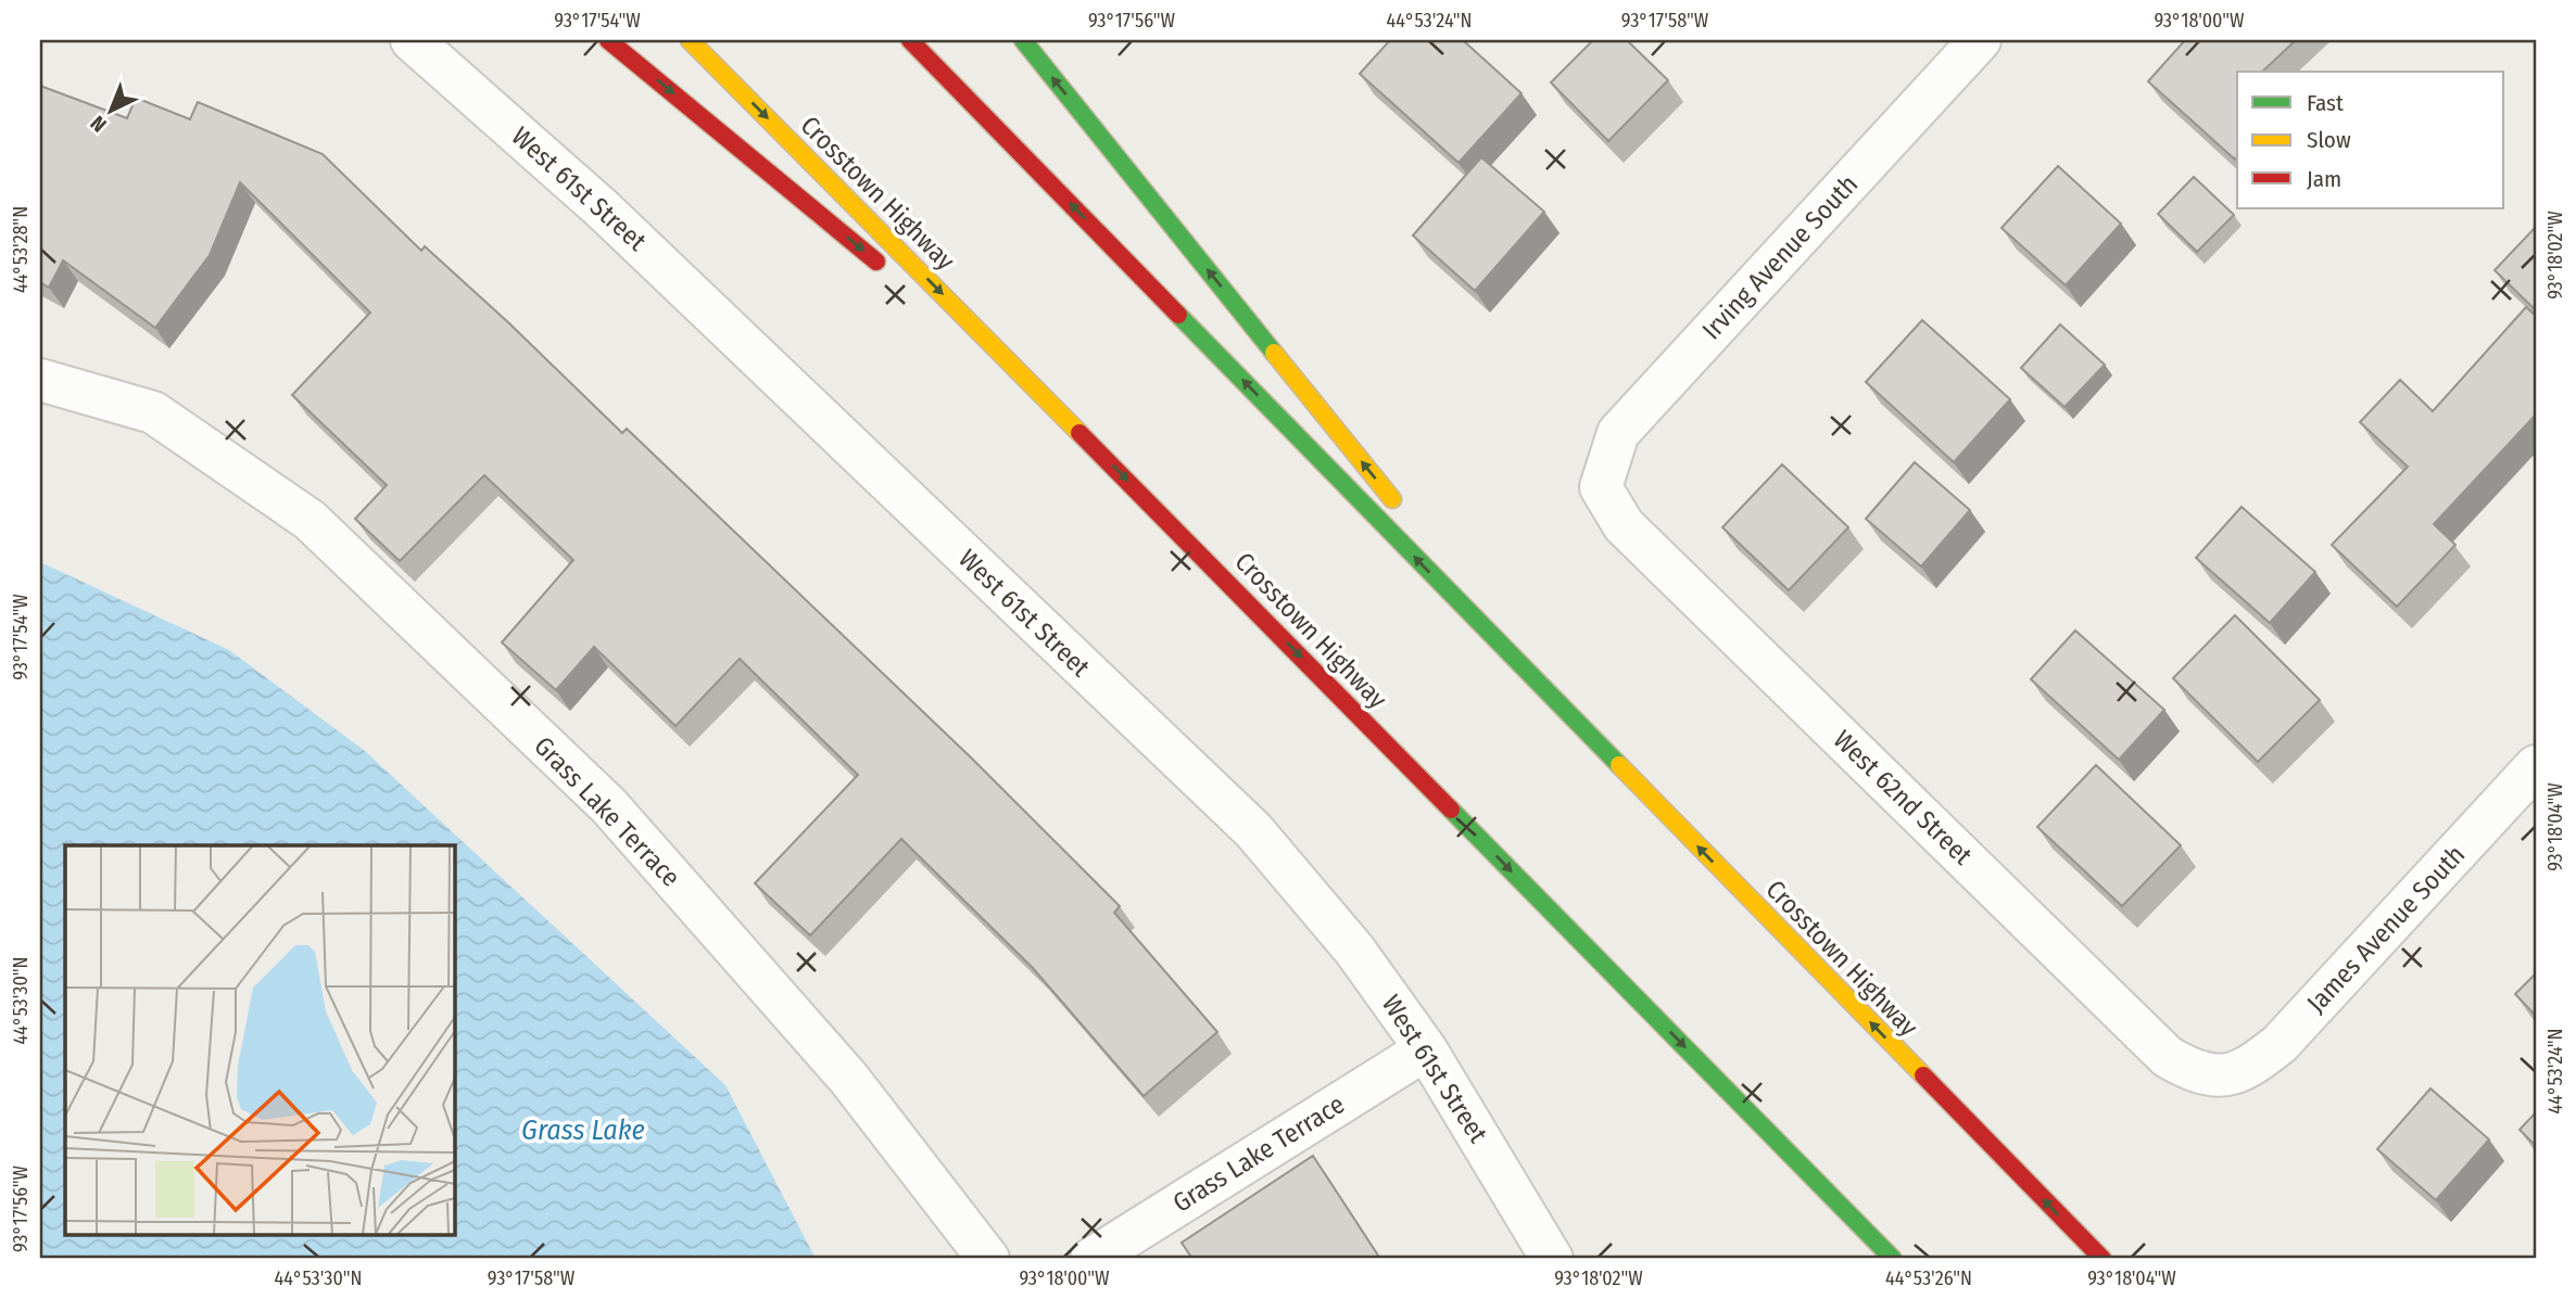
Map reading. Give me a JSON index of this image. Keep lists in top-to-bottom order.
{
  "streets": {
    "highway": ["Crosstown Highway"],
    "street": [
      "West 61st Street",
      "Irving Avenue South",
      "West 62nd Street",
      "Grass Lake Terrace",
      "James Avenue South"
    ]
  },
  "crossings": [
    ["West 61st Street", "Grass Lake Terrace"],
    ["Irving Avenue South", "West 62nd Street"],
    ["West 62nd Street", "James Avenue South"]
  ],
  "water": ["Grass Lake"],
  "legend": ["Fast", "Slow", "Jam"],
  "north": "bottom left",
  "coordinates": [
    "93°17'54\"W",
    "93°17'56\"W",
    "44°53'24\"N",
    "93°17'58\"W",
    "93°18'00\"W",
    "44°53'28\"N",
    "93°18'02\"W",
    "93°18'04\"W",
    "44°53'30\"N",
    "44°53'26\"N"
  ]
}
